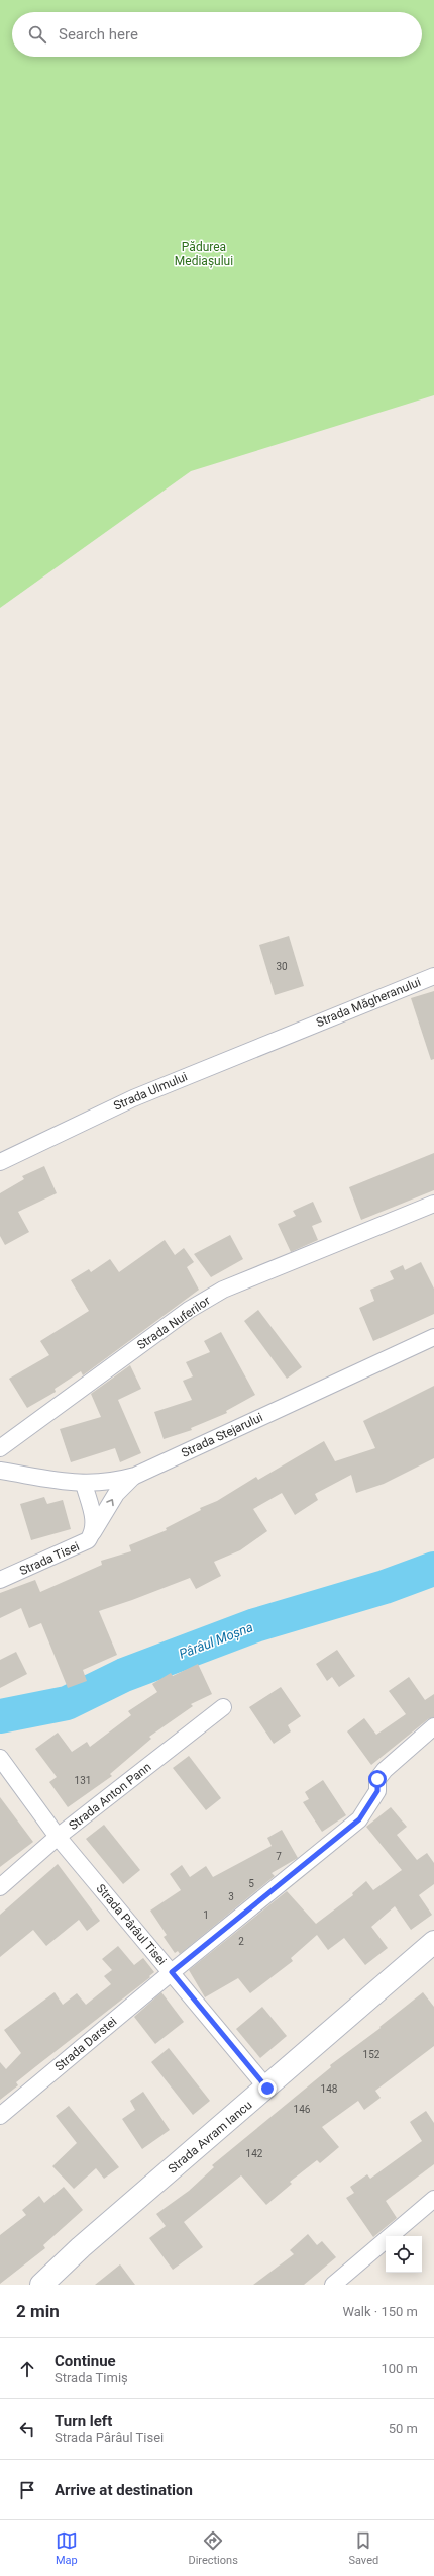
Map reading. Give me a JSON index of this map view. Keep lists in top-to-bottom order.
{
  "streets": {
    "main road": ["Strada Avram Iancu"],
    "street": [
      "Strada Măgheranului",
      "Strada Ulmului",
      "Strada Nuferilor",
      "Strada Stejarului",
      "Strada Tisei",
      "Strada Anton Pann",
      "Strada Pârâul Tisei",
      "Strada Darstei"
    ]
  },
  "crossings": [
    ["Strada Măgheranului", "Strada Ulmului"],
    ["Strada Stejarului", "Strada Tisei"],
    ["Strada Anton Pann", "Strada Pârâul Tisei"],
    ["Strada Pârâul Tisei", "Strada Darstei"],
    ["Strada Pârâul Tisei", "Strada Avram Iancu"]
  ],
  "one_way": ["Strada Tisei"],
  "water": ["Pârâul Moșna"],
  "parks": ["Pădurea Mediașului"],
  "house_numbers": [
    "30",
    "131",
    "7",
    "5",
    "3",
    "1",
    "2",
    "152",
    "148",
    "146",
    "142"
  ],
  "page": {
    "search": "Search here",
    "heading": ["2 min", "Walk · 150 m"],
    "list": [
      ["Continue", "Strada Timiș", "100 m"],
      ["Turn left", "Strada Pârâul Tisei", "50 m"],
      "Arrive at destination"
    ],
    "nav": ["Map", "Directions", "Saved"]
  }
}
